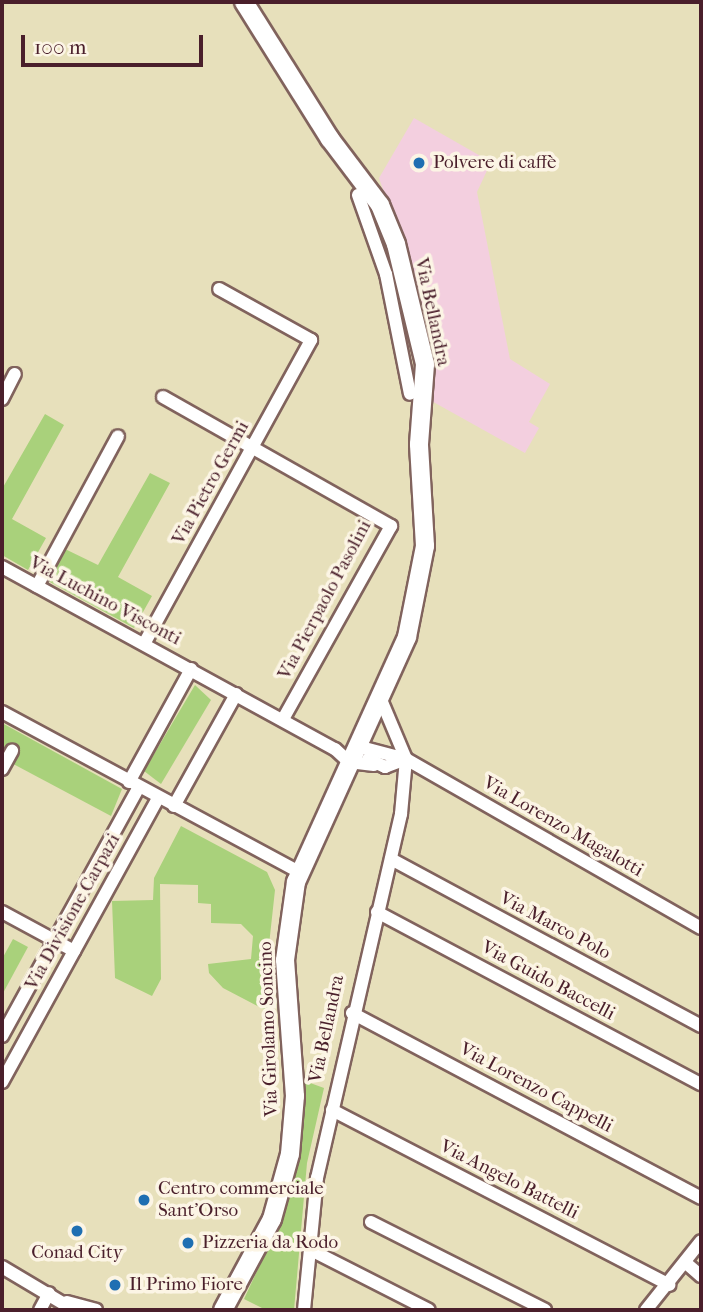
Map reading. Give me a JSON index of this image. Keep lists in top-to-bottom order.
{
  "streets": {
    "main road": ["Via Bellandra", "Via Girolamo Soncino"],
    "street": [
      "Via Pietro Germi",
      "Via Pierpaolo Pasolini",
      "Via Luchino Visconti",
      "Via Lorenzo Magalotti",
      "Via Divisione Carpazi",
      "Via Marco Polo",
      "Via Guido Baccelli",
      "Via Lorenzo Cappelli",
      "Via Angelo Battelli"
    ]
  },
  "crossings": [
    ["Via Bellandra", "Via Lorenzo Magalotti"],
    ["Via Bellandra", "Via Marco Polo"],
    ["Via Bellandra", "Via Guido Baccelli"],
    ["Via Bellandra", "Via Girolamo Soncino"],
    ["Via Bellandra", "Via Lorenzo Cappelli"],
    ["Via Bellandra", "Via Angelo Battelli"],
    ["Via Pietro Germi", "Via Pierpaolo Pasolini"],
    ["Via Pietro Germi", "Via Luchino Visconti"],
    ["Via Pierpaolo Pasolini", "Via Luchino Visconti"],
    ["Via Luchino Visconti", "Via Divisione Carpazi"],
    ["Via Luchino Visconti", "Via Girolamo Soncino"],
    ["Via Lorenzo Magalotti", "Via Girolamo Soncino"]
  ],
  "places": [
    "Polvere di caffè",
    "Centro commerciale Sant'Orso",
    "Conad City",
    "Pizzeria da Rodo",
    "Il Primo Fiore"
  ],
  "scale_bar": "100 m"
}
